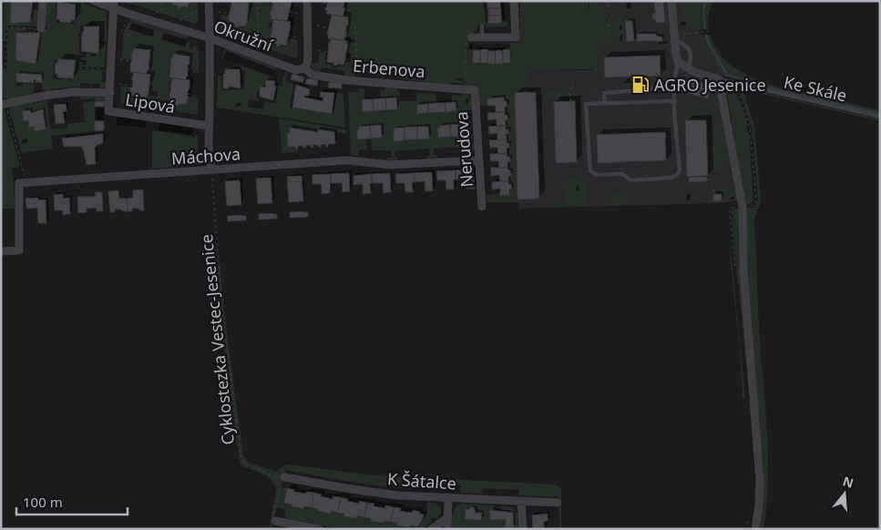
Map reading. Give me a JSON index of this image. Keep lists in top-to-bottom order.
{
  "streets": {
    "street": [
      "Okružní",
      "Erbenova",
      "Lipová",
      "Nerudova",
      "Máchova",
      "K Šátalce"
    ],
    "lane": ["Ke Skále"],
    "path": ["Cyklostezka Vestec-Jesenice"]
  },
  "crossings": [
    ["Okružní", "Erbenova"],
    ["Okružní", "Lipová"],
    ["Erbenova", "Nerudova"],
    ["Nerudova", "Máchova"],
    ["Máchova", "Cyklostezka Vestec-Jesenice"],
    ["Cyklostezka Vestec-Jesenice", "K Šátalce"]
  ],
  "places": {
    "fuel station": ["AGRO Jesenice"]
  },
  "scale_bar": "100 m",
  "north": "top"
}
